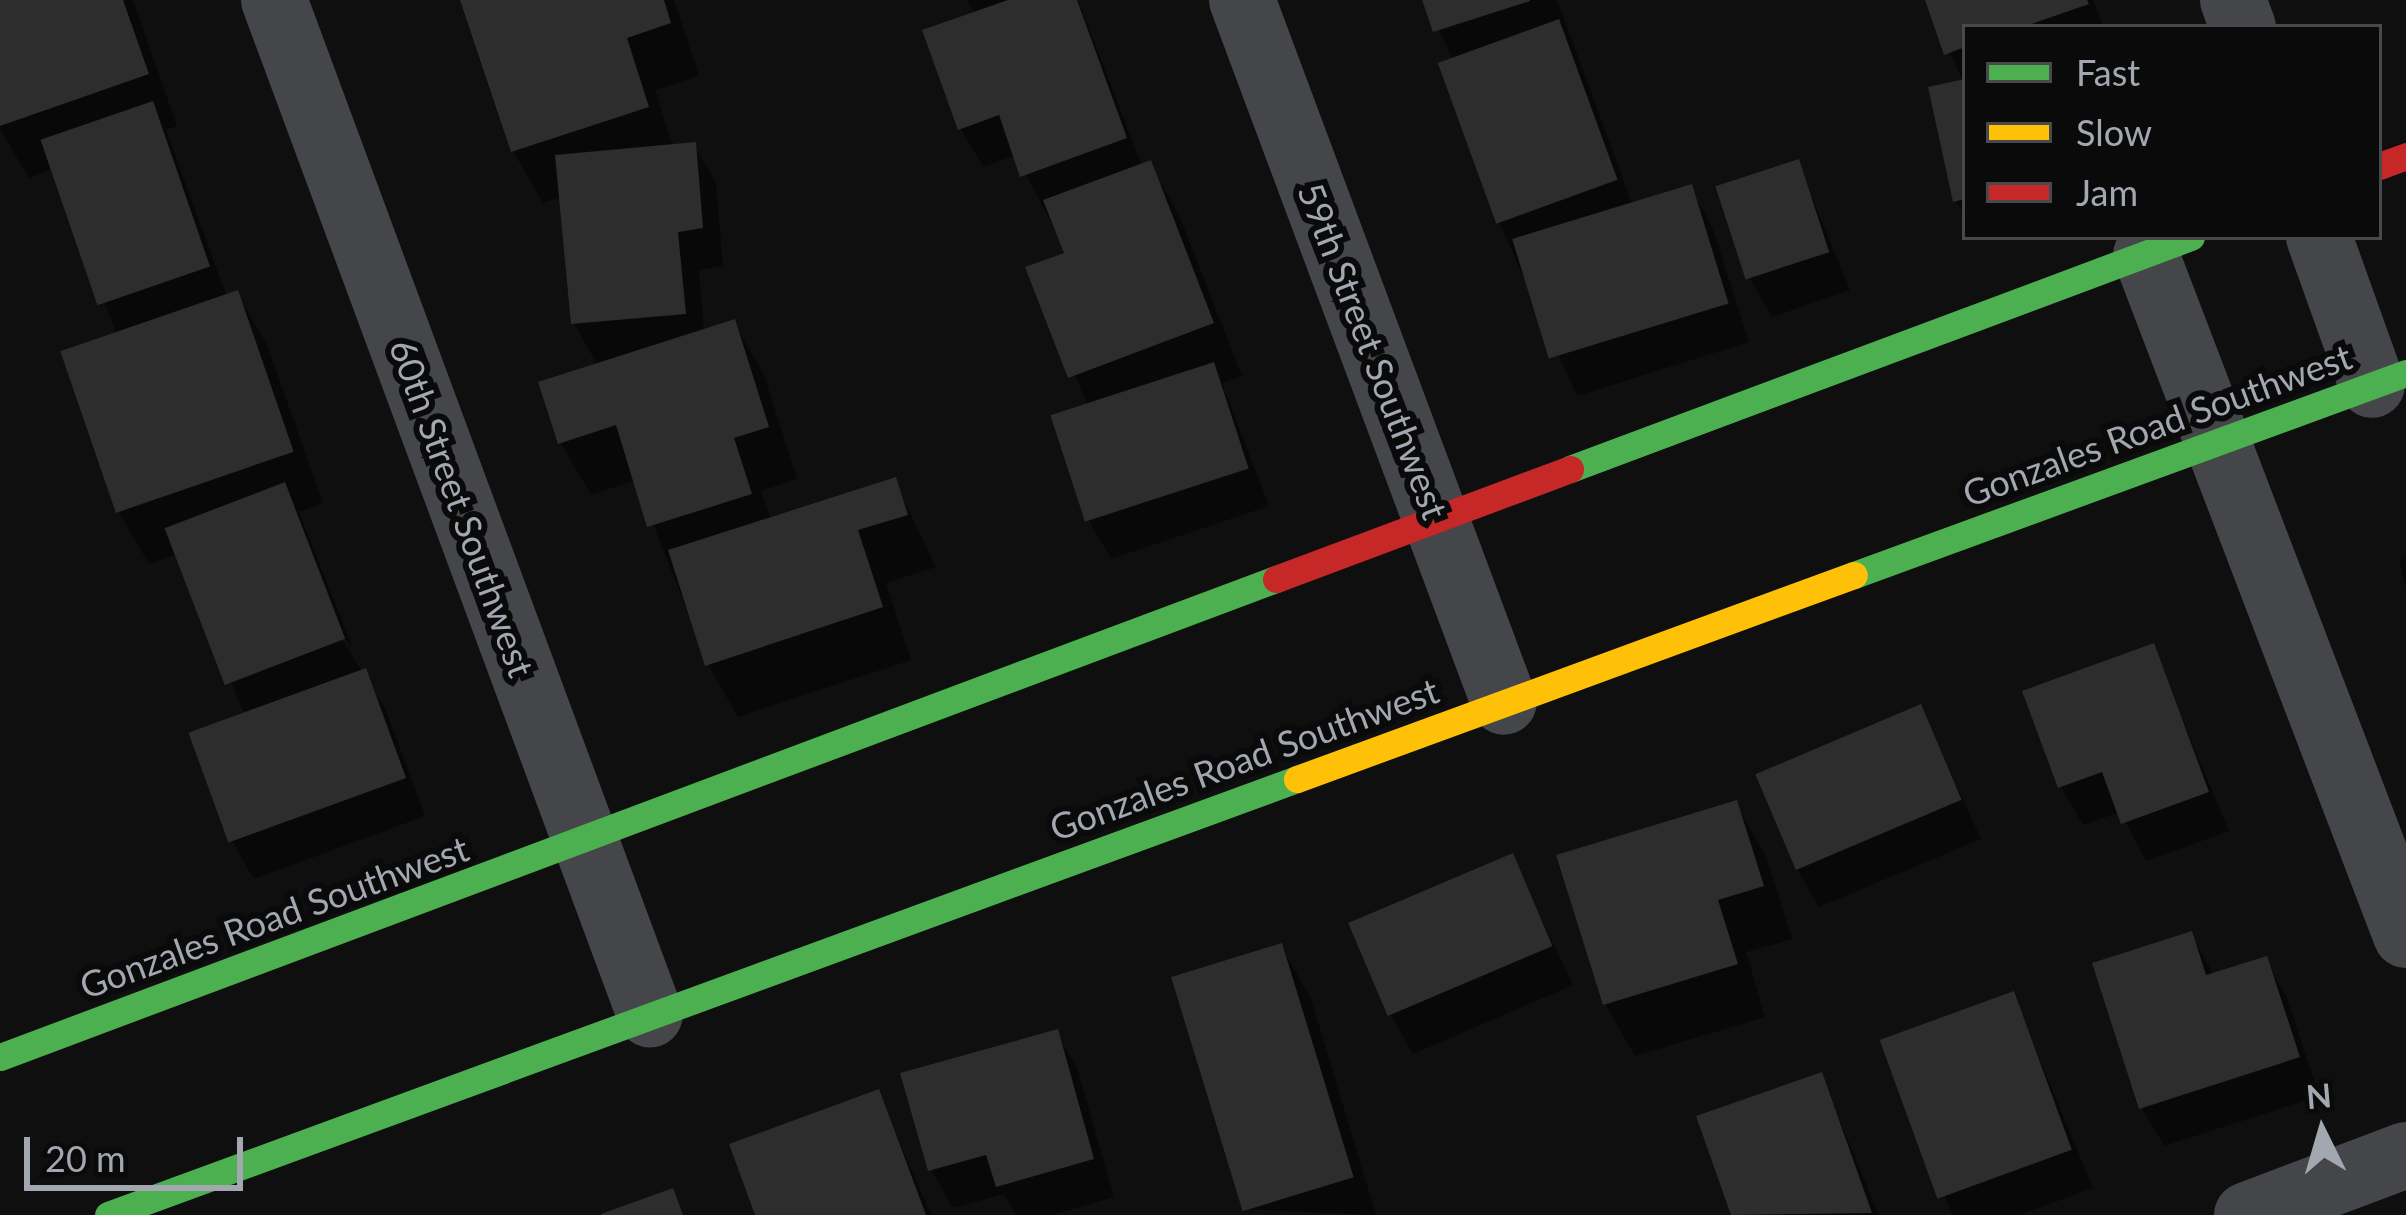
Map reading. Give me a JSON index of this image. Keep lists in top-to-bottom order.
{
  "streets": {
    "street": ["59th Street Southwest", "Gonzales Road Southwest", "60th Street Southwest"]
  },
  "crossings": [
    ["59th Street Southwest", "Gonzales Road Southwest"],
    ["Gonzales Road Southwest", "60th Street Southwest"]
  ],
  "legend": ["Fast", "Slow", "Jam"],
  "scale_bar": "20 m",
  "north": "top"
}
